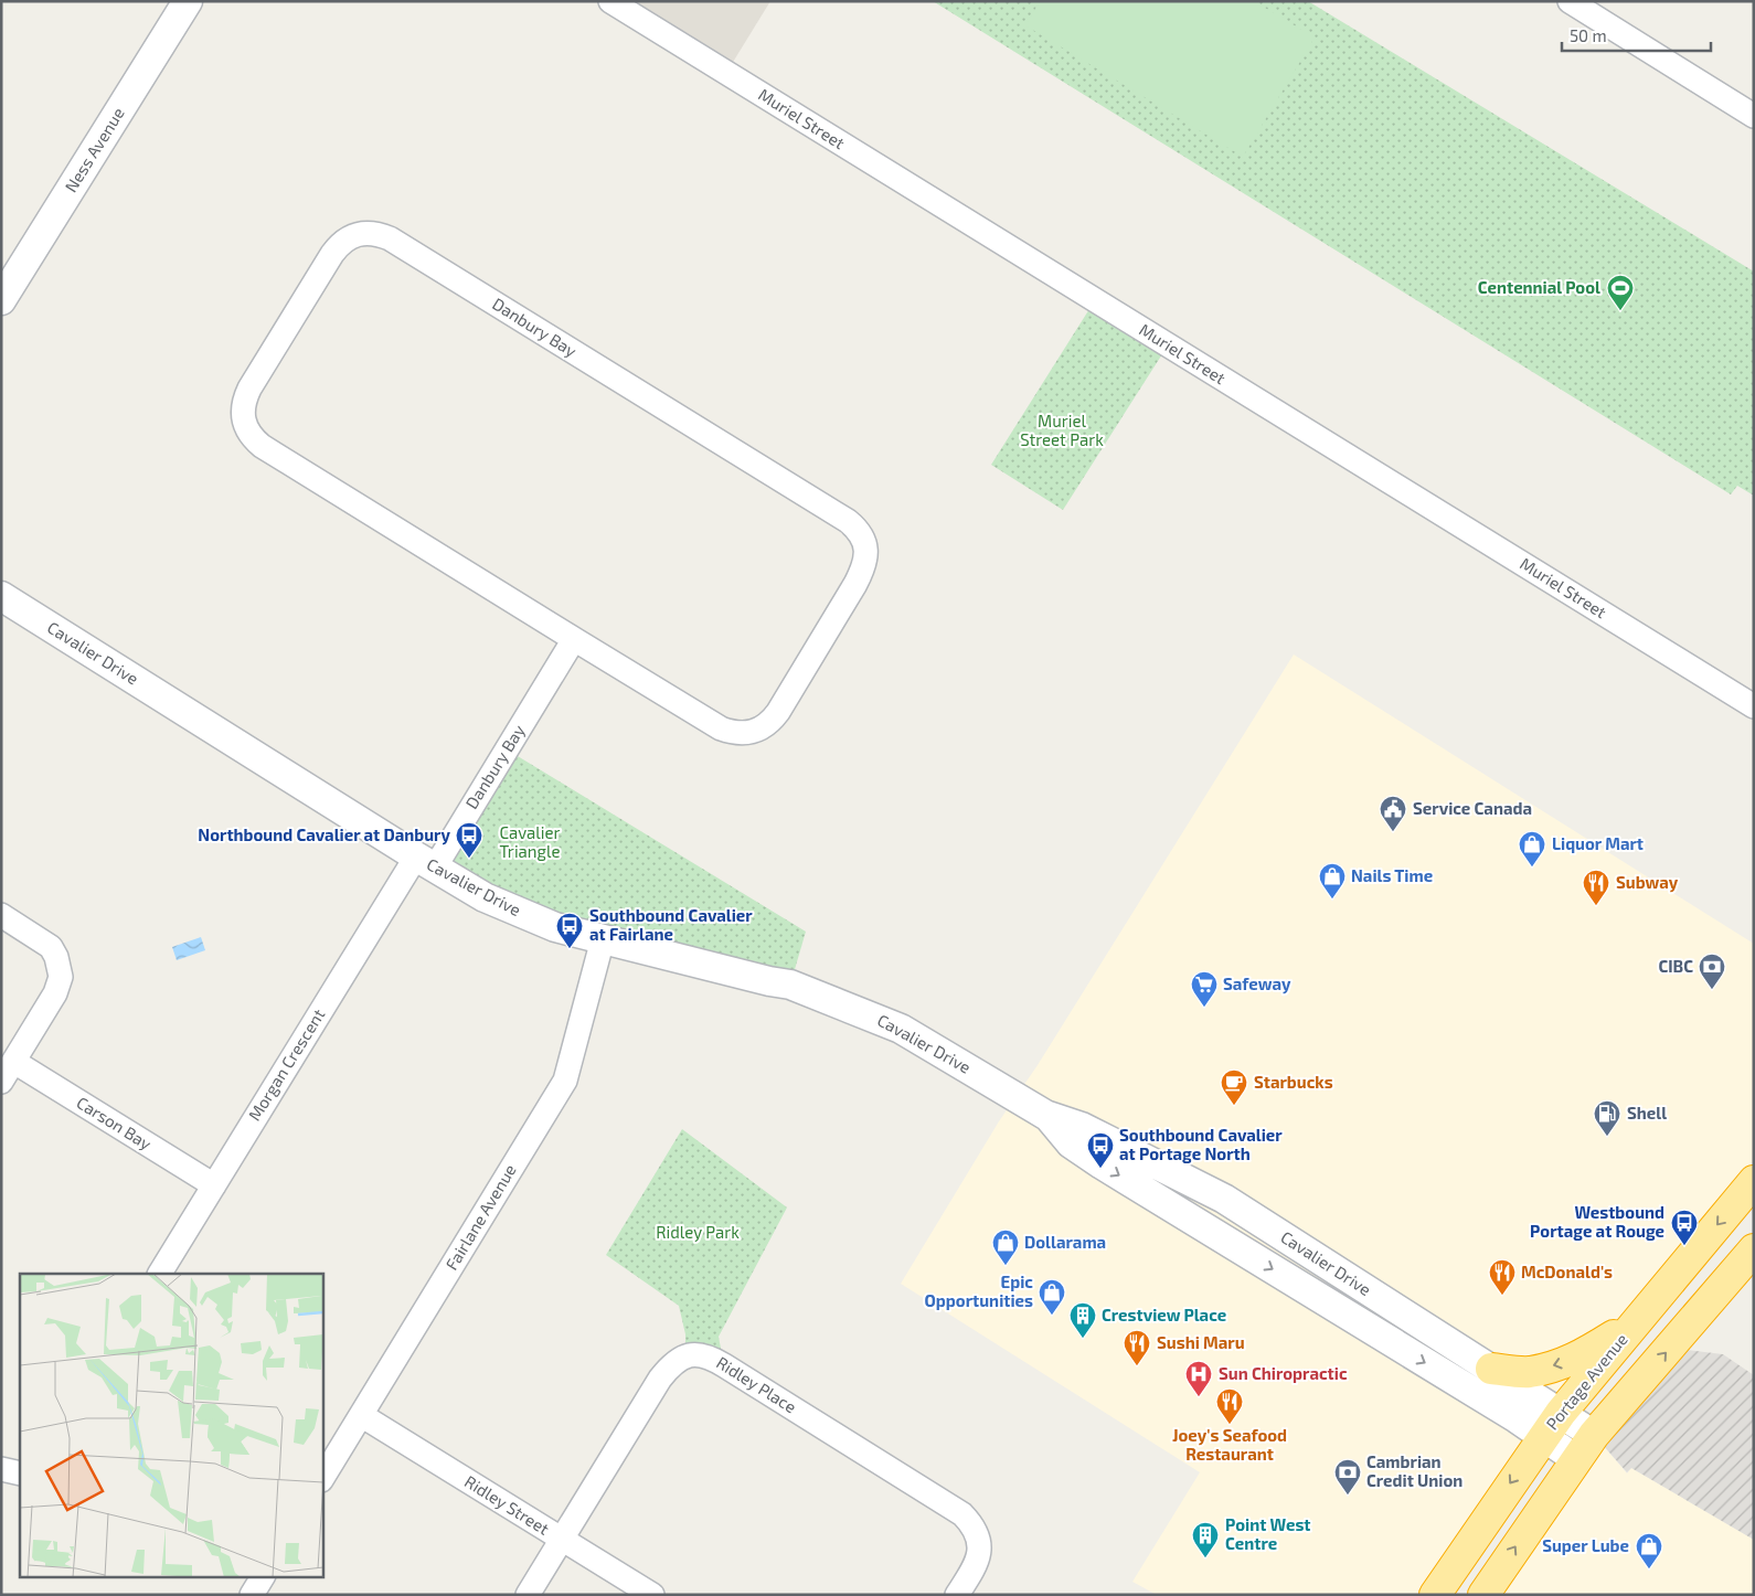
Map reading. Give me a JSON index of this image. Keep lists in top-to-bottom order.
{
  "streets": {
    "highway": ["Portage Avenue"],
    "street": [
      "Muriel Street",
      "Ness Avenue",
      "Danbury Bay",
      "Cavalier Drive",
      "Morgan Crescent",
      "Carson Bay",
      "Fairlane Avenue",
      "Ridley Place",
      "Ridley Street"
    ]
  },
  "crossings": [
    ["Danbury Bay", "Cavalier Drive"],
    ["Danbury Bay", "Morgan Crescent"],
    ["Cavalier Drive", "Morgan Crescent"],
    ["Cavalier Drive", "Fairlane Avenue"],
    ["Cavalier Drive", "Portage Avenue"],
    ["Morgan Crescent", "Carson Bay"],
    ["Fairlane Avenue", "Ridley Street"],
    ["Ridley Place", "Ridley Street"]
  ],
  "parks": ["Muriel Street Park", "Cavalier Triangle", "Ridley Park"],
  "places": {
    "sports": ["Centennial Pool"],
    "public building": ["Service Canada"],
    "bus stop": [
      "Northbound Cavalier at Danbury",
      "Southbound Cavalier at Fairlane",
      "Southbound Cavalier at Portage North",
      "Westbound Portage at Rouge"
    ],
    "shop": [
      "Liquor Mart",
      "Nails Time",
      "Dollarama",
      "Epic Opportunities",
      "Super Lube"
    ],
    "restaurant": [
      "Subway",
      "McDonald's",
      "Sushi Maru",
      "Joey's Seafood Restaurant"
    ],
    "bank": ["CIBC", "Cambrian Credit Union"],
    "supermarket": ["Safeway"],
    "cafe": ["Starbucks"],
    "fuel station": ["Shell"],
    "building": ["Crestview Place", "Point West Centre"],
    "hospital": ["Sun Chiropractic"]
  },
  "scale_bar": "50 m"
}
